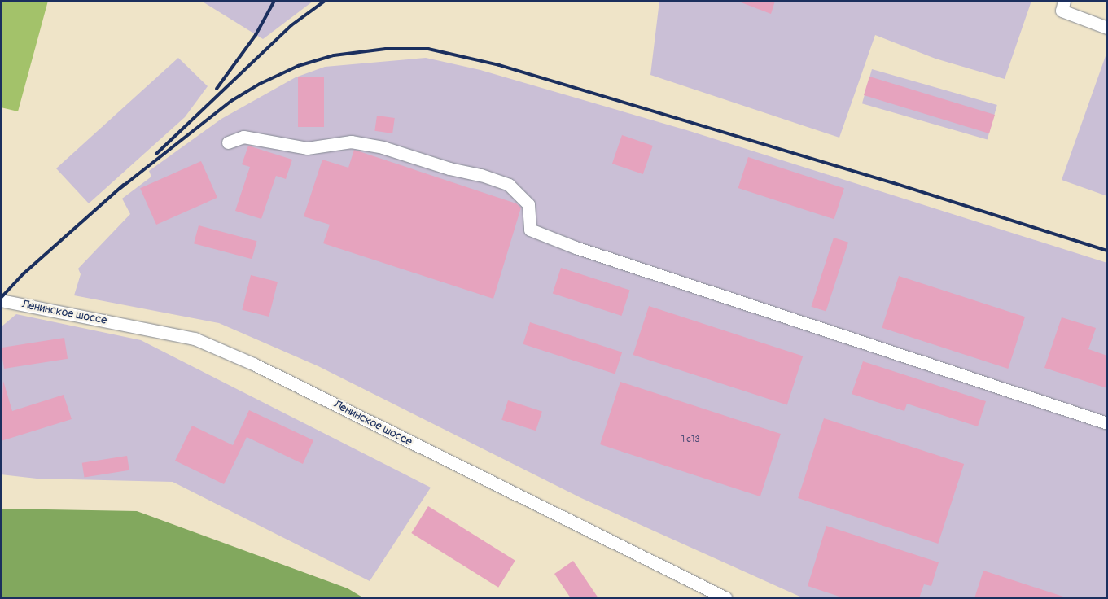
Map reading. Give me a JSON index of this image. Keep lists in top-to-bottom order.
{
  "streets": {
    "street": ["Ленинское шоссе"]
  },
  "house_numbers": ["1 с13"]
}
